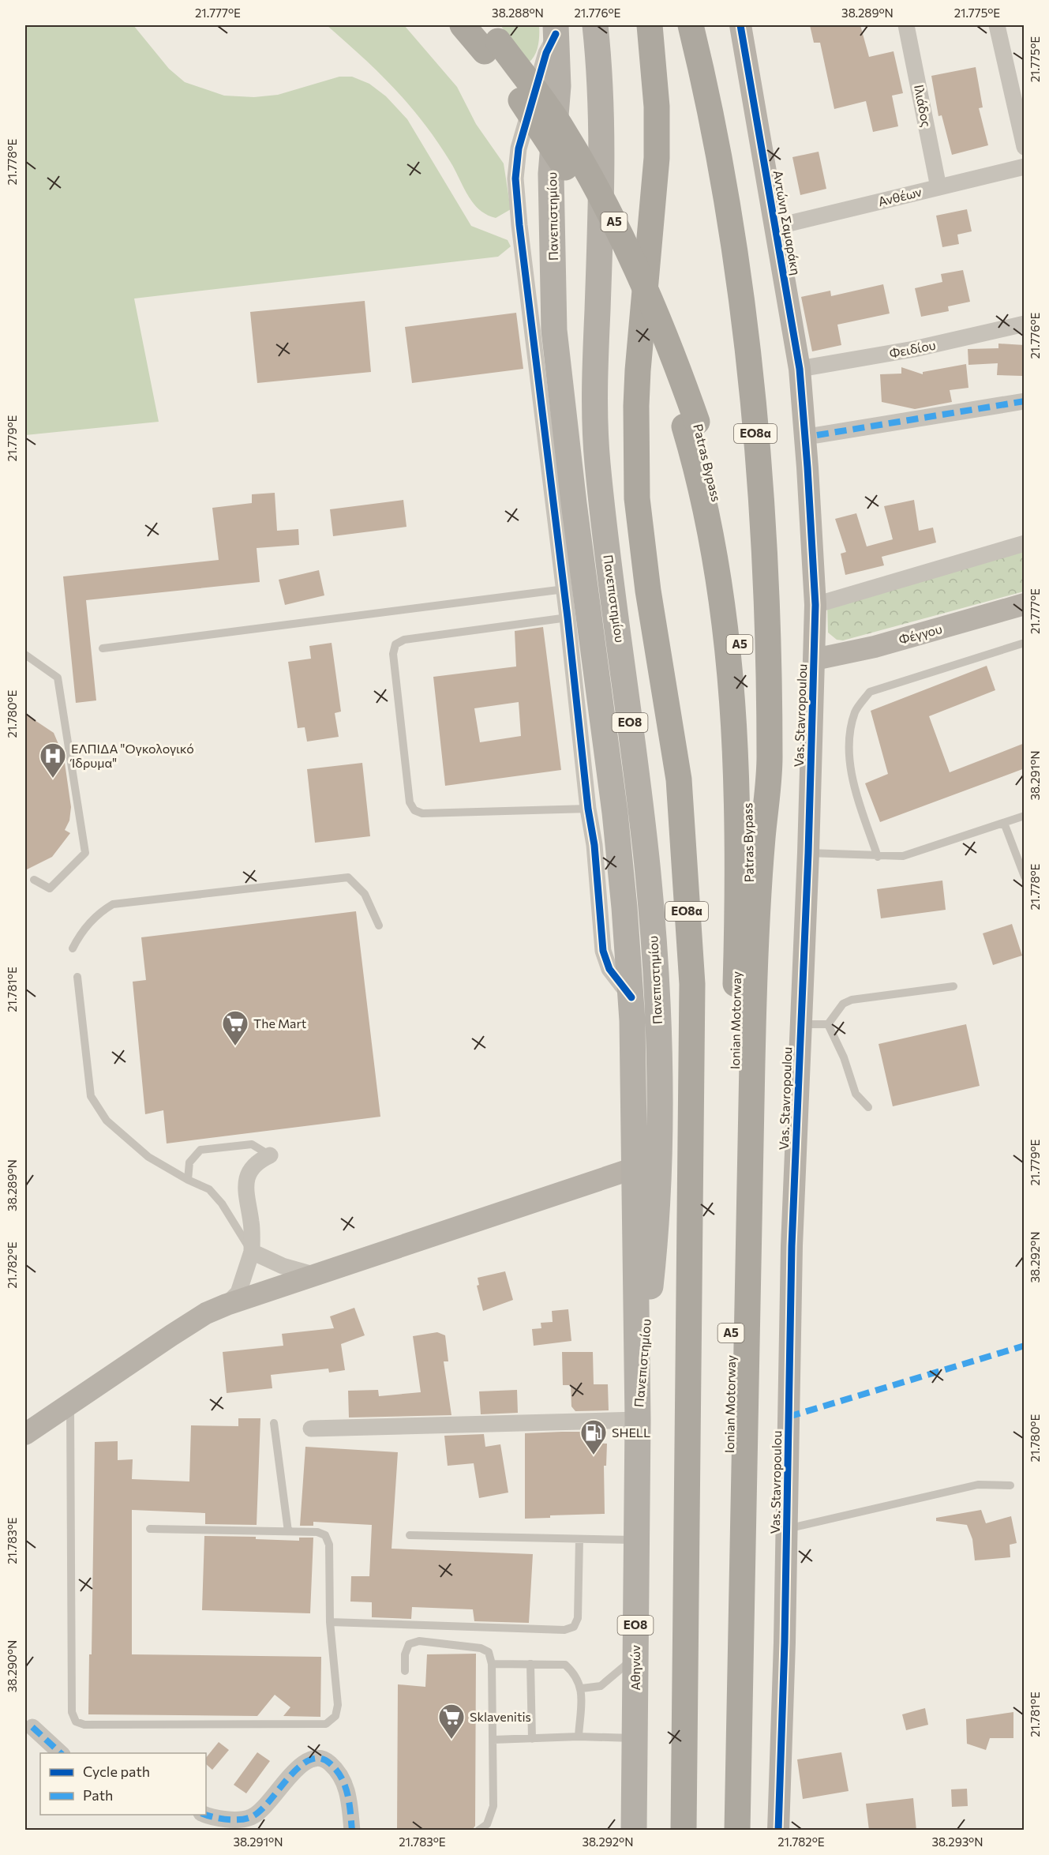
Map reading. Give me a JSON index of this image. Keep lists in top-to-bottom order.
{
  "streets": {
    "highway": [
      "Α5",
      "ΕΟ8α",
      "Patras Bypass",
      "Ionian Motorway"
    ],
    "main road": ["Πανεπιστημίου", "ΕΟ8", "Αθηνών"],
    "street": [
      "Ιλιάδος",
      "Ανθέων",
      "Αντώνη Σαμαράκη",
      "Φειδίου",
      "Φέγγου",
      "Vas. Stavropoulou"
    ]
  },
  "crossings": [
    ["Ιλιάδος", "Ανθέων"],
    ["Ανθέων", "Αντώνη Σαμαράκη"],
    ["Πανεπιστημίου", "Αθηνών"],
    ["Αντώνη Σαμαράκη", "Φειδίου"],
    ["Αντώνη Σαμαράκη", "Vas. Stavropoulou"],
    ["Φειδίου", "Vas. Stavropoulou"],
    ["ΕΟ8α", "Patras Bypass"],
    ["ΕΟ8α", "Ionian Motorway"],
    ["Patras Bypass", "Ionian Motorway"],
    ["Φέγγου", "Vas. Stavropoulou"]
  ],
  "places": {
    "hospital": ["ΕΛΠΙΔΑ \"Ογκολογικό Ίδρυμα\""],
    "supermarket": ["The Mart", "Sklavenitis"],
    "fuel station": ["SHELL"]
  },
  "legend": ["Cycle path", "Path"],
  "coordinates": [
    "21.777°E",
    "38.288°N",
    "21.776°E",
    "38.289°N",
    "21.775°E",
    "21.778°E",
    "21.779°E",
    "21.780°E",
    "38.291°N",
    "21.781°E",
    "38.292°N",
    "21.782°E",
    "21.783°E",
    "38.290°N",
    "38.293°N"
  ]
}
